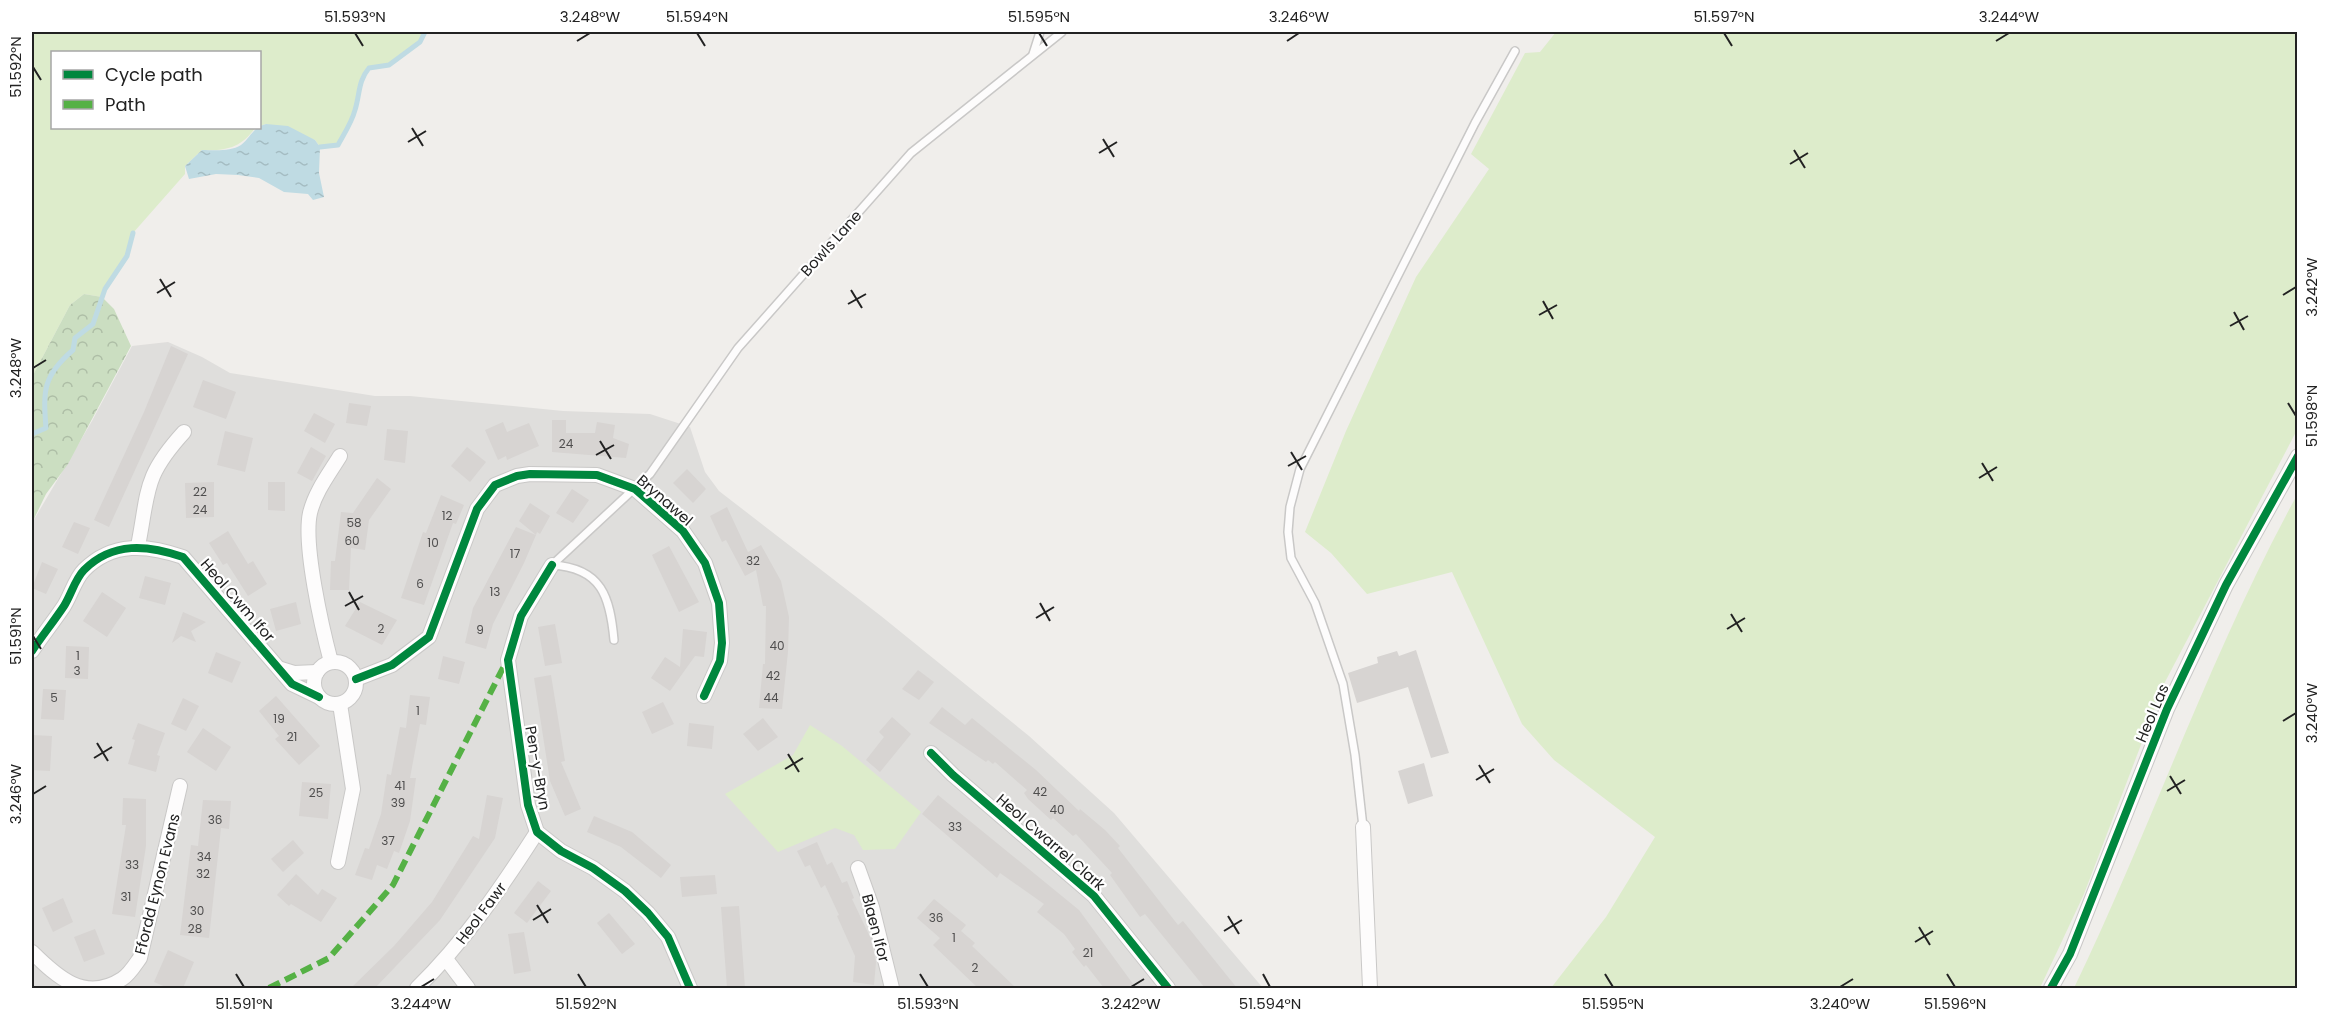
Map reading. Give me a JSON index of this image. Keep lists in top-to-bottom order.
{
  "streets": {
    "street": [
      "Brynawel",
      "Heol Cwm Ifor",
      "Heol Las",
      "Pen-y-Bryn",
      "Heol Cwarrel Clark",
      "Ffordd Eynon Evans",
      "Heol Fawr",
      "Blaen Ifor"
    ],
    "lane": ["Bowls Lane"]
  },
  "crossings": [
    ["Bowls Lane", "Brynawel"],
    ["Bowls Lane", "Pen-y-Bryn"],
    ["Brynawel", "Heol Cwm Ifor"],
    ["Pen-y-Bryn", "Heol Fawr"]
  ],
  "house_numbers": [
    "24",
    "22",
    "24",
    "12",
    "58",
    "60",
    "10",
    "17",
    "32",
    "6",
    "13",
    "2",
    "9",
    "40",
    "1",
    "3",
    "42",
    "5",
    "44",
    "1",
    "19",
    "21",
    "41",
    "42",
    "25",
    "39",
    "40",
    "36",
    "33",
    "37",
    "34",
    "33",
    "32",
    "31",
    "30",
    "36",
    "28",
    "1",
    "21",
    "2"
  ],
  "legend": ["Cycle path", "Path"],
  "coordinates": [
    "51.593°N",
    "3.248°W",
    "51.594°N",
    "51.595°N",
    "3.246°W",
    "51.597°N",
    "3.244°W",
    "51.592°N",
    "3.242°W",
    "51.598°N",
    "51.591°N",
    "3.240°W",
    "51.596°N"
  ]
}
